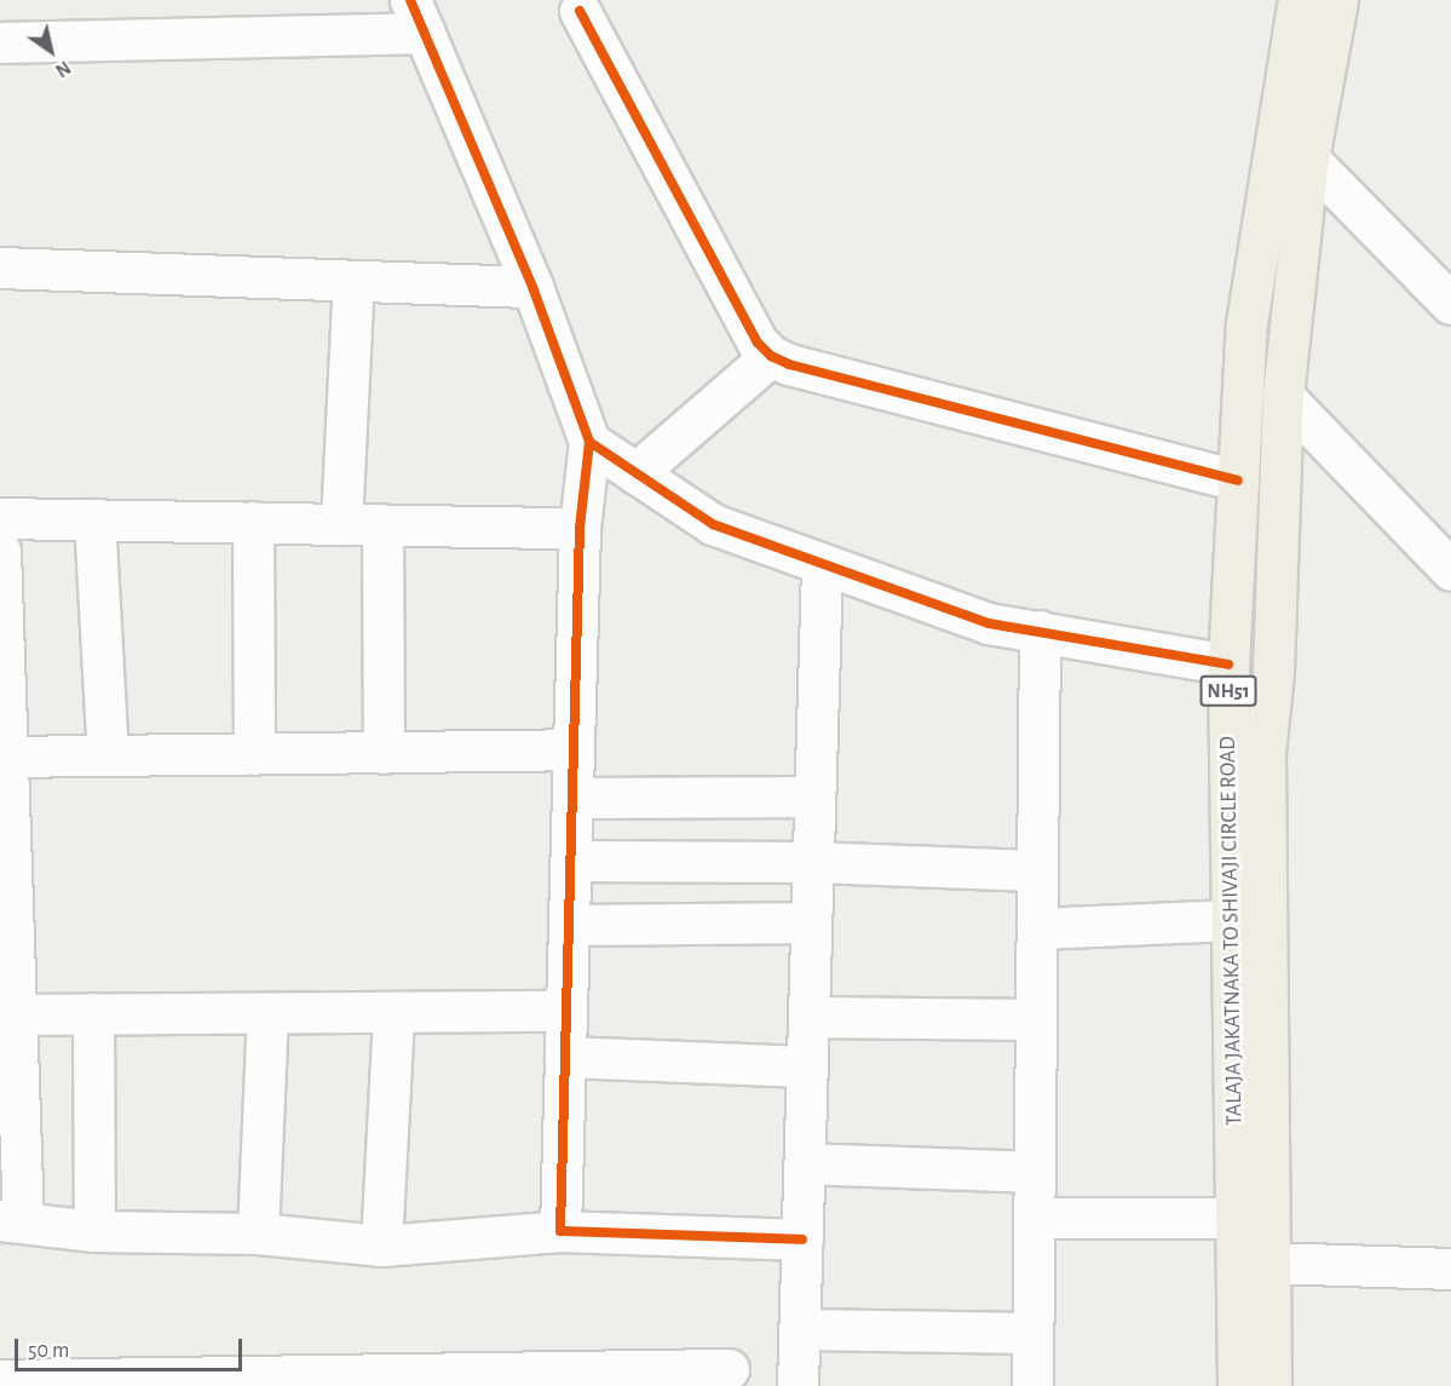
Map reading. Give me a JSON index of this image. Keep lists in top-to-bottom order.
{
  "streets": {
    "highway": ["NH51", "TALAJA JAKATNAKA TO SHIVAJI CIRCLE ROAD"]
  },
  "scale_bar": "50 m",
  "north": "bottom right"
}
